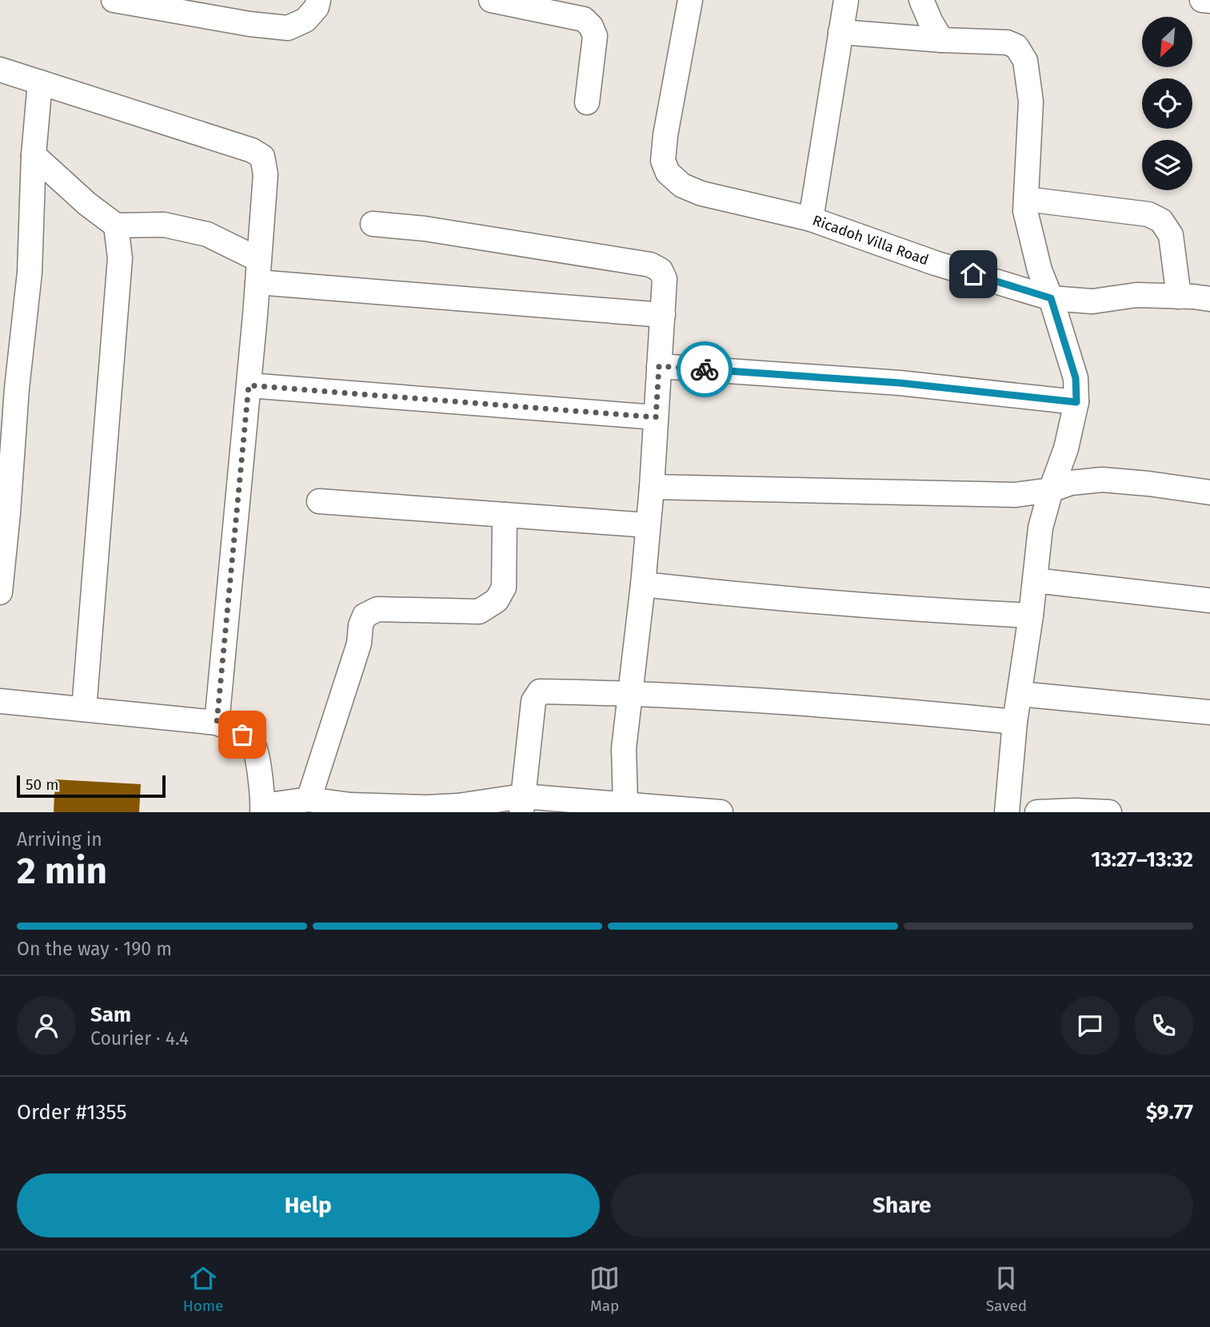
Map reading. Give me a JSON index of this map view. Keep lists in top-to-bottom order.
{
  "streets": {
    "street": ["Ricadoh Villa Road"]
  },
  "scale_bar": "50 m",
  "north": "bottom left",
  "page": {
    "scale": "50 m",
    "heading": ["2 min", "Arriving in", "13:27–13:32"],
    "panel": [
      "Sam",
      "Courier · 4.4",
      "Order #1355",
      "$9.77"
    ],
    "bar": "On the way · 190 m",
    "buttons": ["Help", "Share"],
    "tabs": ["Home", "Map", "Saved"]
  }
}
